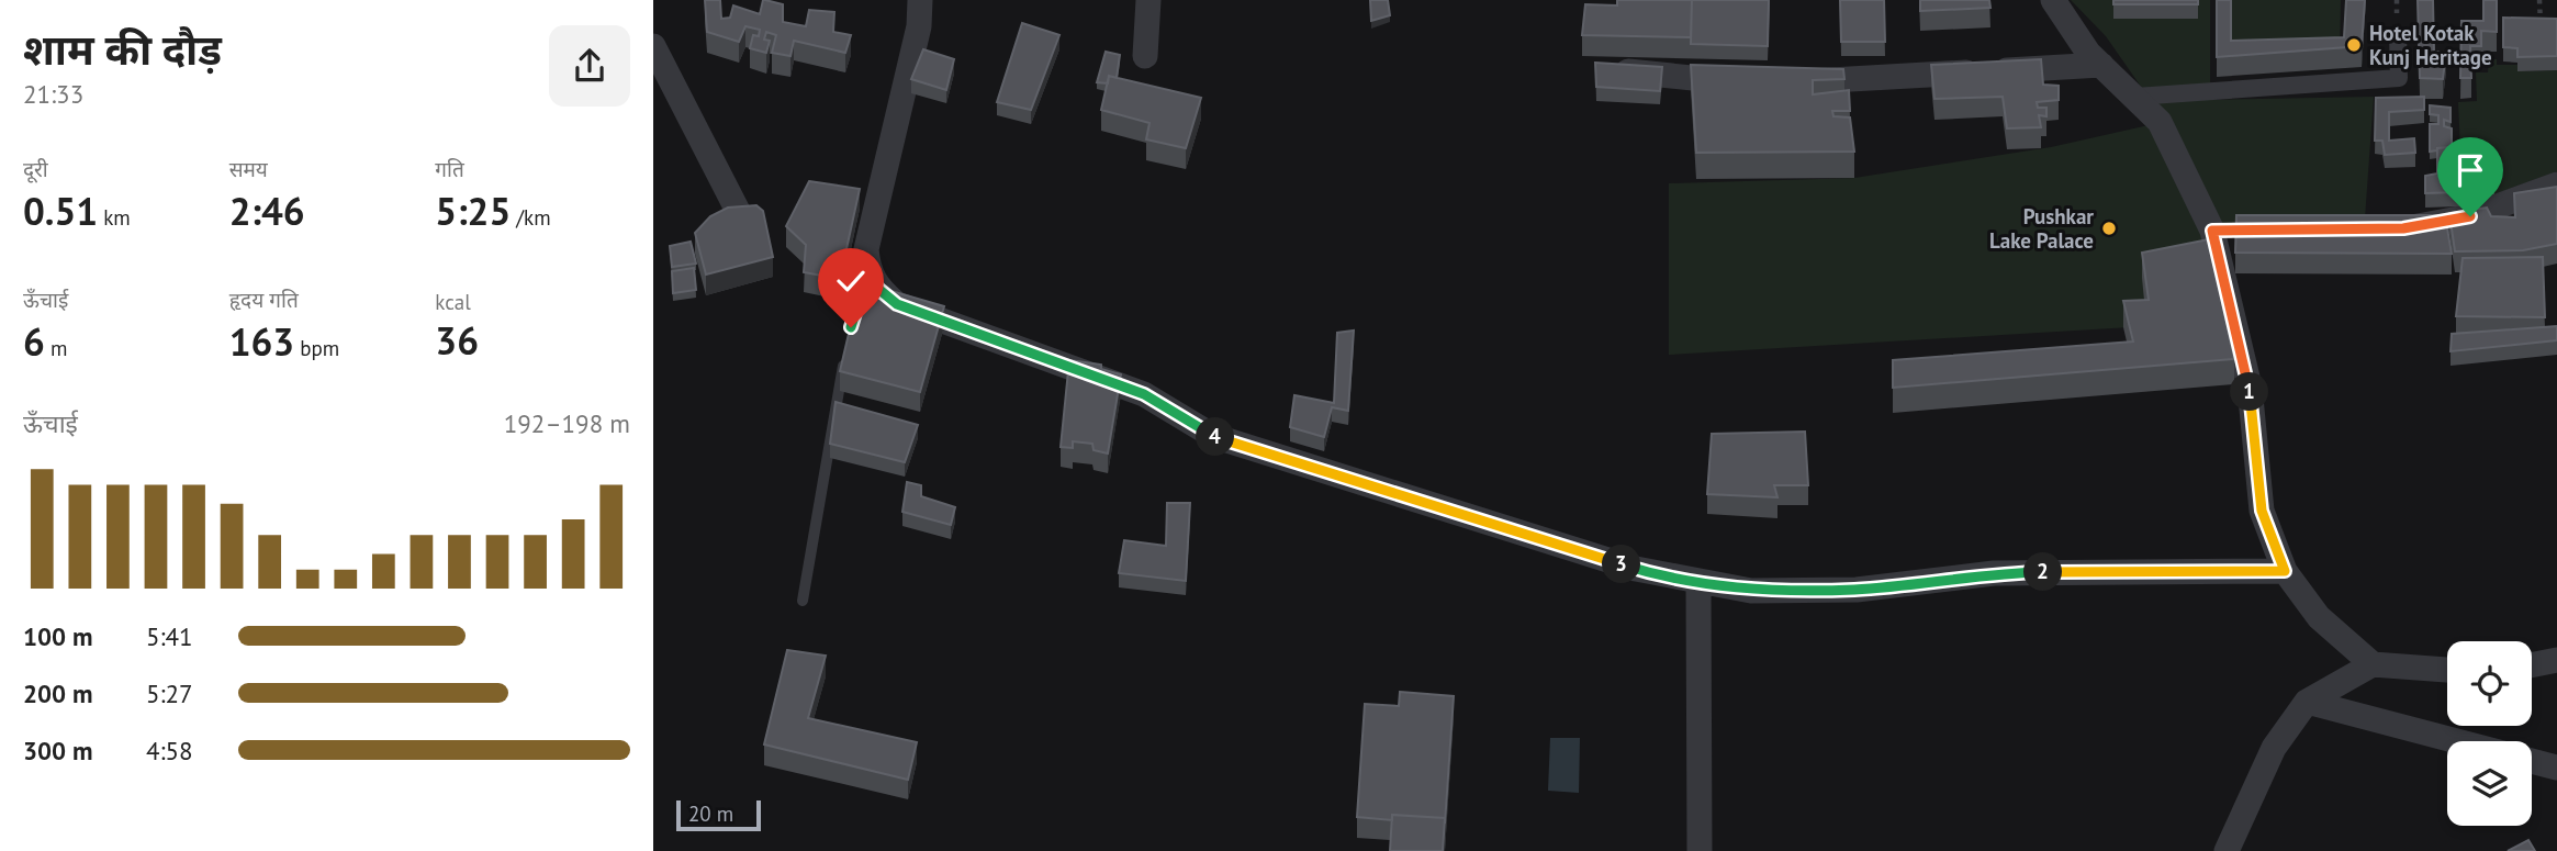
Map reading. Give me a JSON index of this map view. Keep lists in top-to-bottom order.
{
  "places": ["Hotel Kotak Kunj Heritage", "Pushkar Lake Palace"],
  "scale_bar": "20 m",
  "page": {
    "heading": ["शाम की दौड़", "21:33"],
    "stats": [
      ["दूरी", "0.51 km"],
      ["समय", "2:46"],
      ["गति", "5:25 /km"],
      ["ऊँचाई", "6 m"],
      ["हृदय गति", "163 bpm"],
      ["kcal", "36"]
    ],
    "pins": [
      "1",
      "4",
      "3",
      "2"
    ],
    "chart": ["ऊँचाई", "192–198 m"],
    "list": [
      {
        "name": "100 m",
        "note": "5:41"
      },
      {
        "name": "200 m",
        "note": "5:27"
      },
      {
        "name": "300 m",
        "note": "4:58"
      }
    ],
    "scale": "20 m"
  }
}
